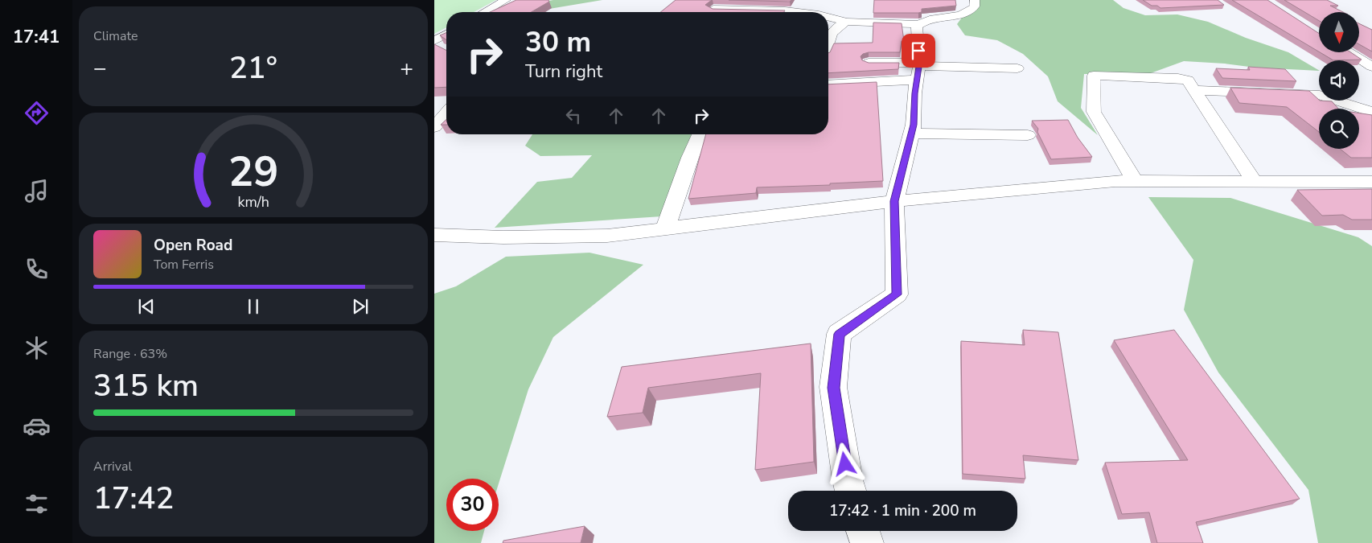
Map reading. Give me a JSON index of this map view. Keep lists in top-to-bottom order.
{
  "north": "bottom",
  "page": {
    "tabs": "17:41",
    "tile": [
      "Climate",
      ["Range · 63%", "315 km"],
      ["Arrival", "17:42"]
    ],
    "turn": ["30 m", "Turn right"],
    "heat": ["−", "21°", "+"],
    "song": ["Open Road", "Tom Ferris"],
    "limit": "30",
    "trip": "17:42 · 1 min · 200 m",
    "gauge": ["29", "km/h"]
  }
}
